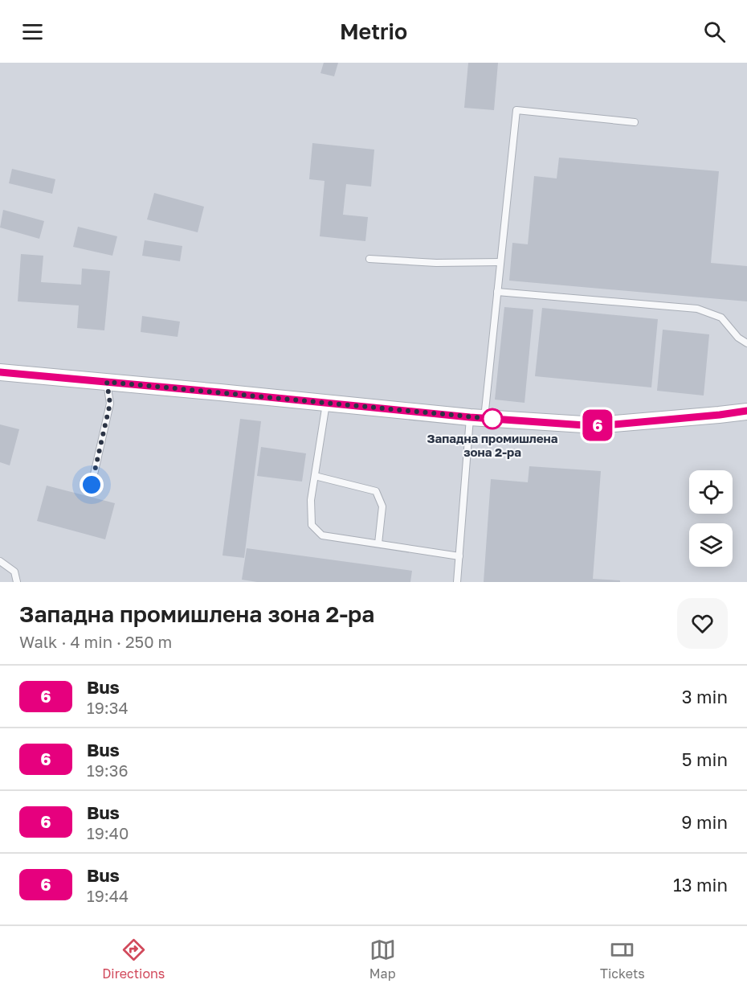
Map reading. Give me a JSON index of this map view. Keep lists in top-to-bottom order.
{
  "places": ["Западна промишлена зона 2-ра"],
  "lines": ["bus line 6"],
  "page": {
    "header": "Metrio",
    "on_map": "6",
    "heading": ["Западна промишлена зона 2-ра", "Walk · 4 min · 250 m"],
    "list": [
      {
        "mark": "6",
        "name": "Bus",
        "note": "19:34",
        "value": "3 min"
      },
      {
        "mark": "6",
        "name": "Bus",
        "note": "19:36",
        "value": "5 min"
      },
      {
        "mark": "6",
        "name": "Bus",
        "note": "19:40",
        "value": "9 min"
      },
      {
        "mark": "6",
        "name": "Bus",
        "note": "19:44",
        "value": "13 min"
      }
    ],
    "tabs": ["Directions", "Map", "Tickets"]
  }
}
